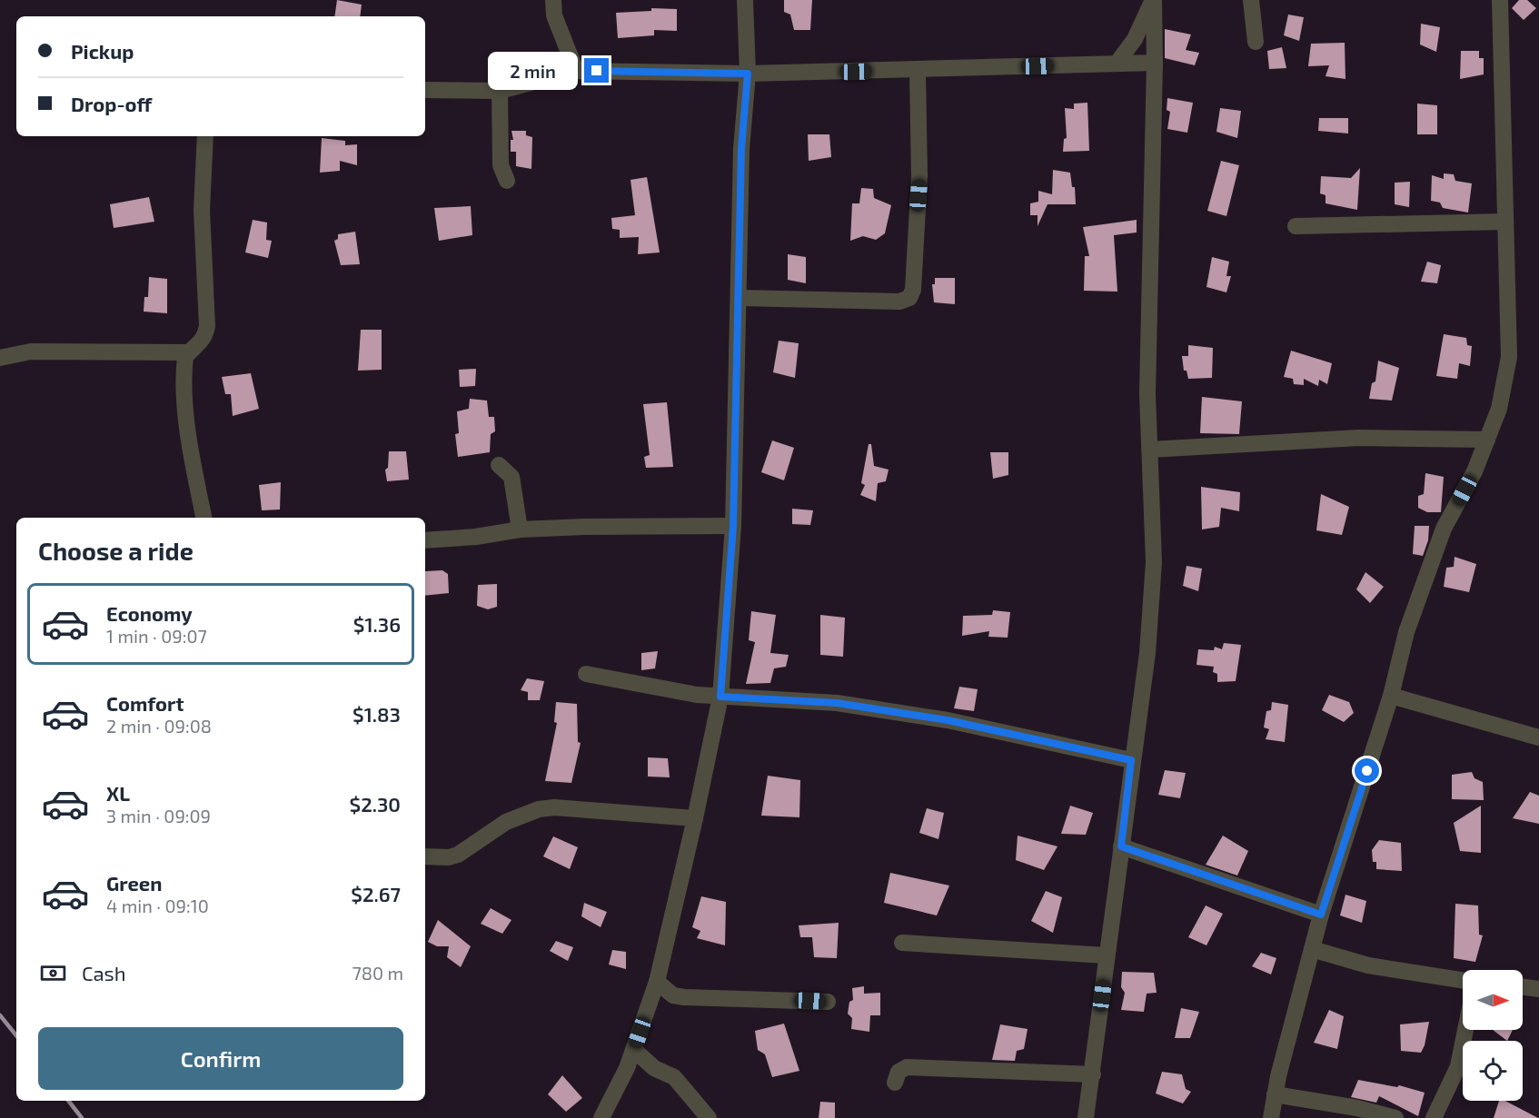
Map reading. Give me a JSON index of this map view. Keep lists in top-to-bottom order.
{
  "north": "right",
  "page": {
    "banner": ["Pickup", "Drop-off"],
    "bubble": "2 min",
    "heading": "Choose a ride",
    "list": [
      {
        "name": "Economy",
        "note": "1 min · 09:07",
        "value": "$1.36"
      },
      {
        "name": "Comfort",
        "note": "2 min · 09:08",
        "value": "$1.83"
      },
      {
        "name": "XL",
        "note": "3 min · 09:09",
        "value": "$2.30"
      },
      {
        "name": "Green",
        "note": "4 min · 09:10",
        "value": "$2.67"
      }
    ],
    "pay": ["Cash", "780 m"],
    "buttons": "Confirm"
  }
}
